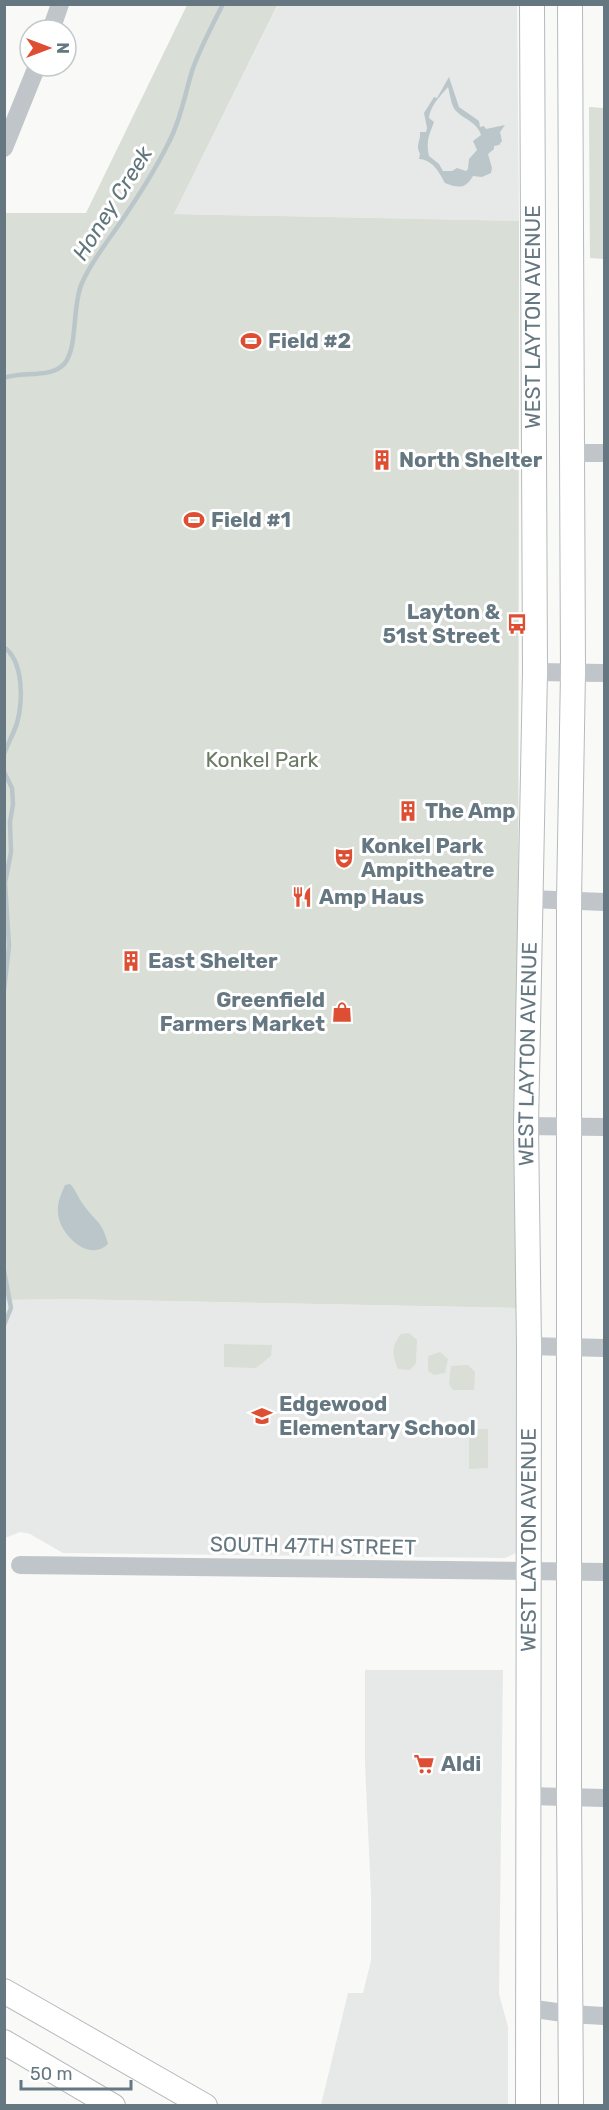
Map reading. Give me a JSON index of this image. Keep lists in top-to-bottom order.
{
  "streets": {
    "main road": ["WEST LAYTON AVENUE"],
    "street": ["SOUTH 47TH STREET"]
  },
  "crossings": [
    ["WEST LAYTON AVENUE", "SOUTH 47TH STREET"]
  ],
  "water": ["Honey Creek"],
  "parks": ["Konkel Park"],
  "places": {
    "sports": ["Field #2", "Field #1"],
    "building": ["North Shelter", "The Amp", "East Shelter"],
    "bus stop": ["Layton & 51st Street"],
    "theatre": ["Konkel Park Ampitheatre"],
    "restaurant": ["Amp Haus"],
    "shop": ["Greenfield Farmers Market"],
    "school or university": ["Edgewood Elementary School"],
    "supermarket": ["Aldi"]
  },
  "scale_bar": "50 m",
  "north": "right"
}
